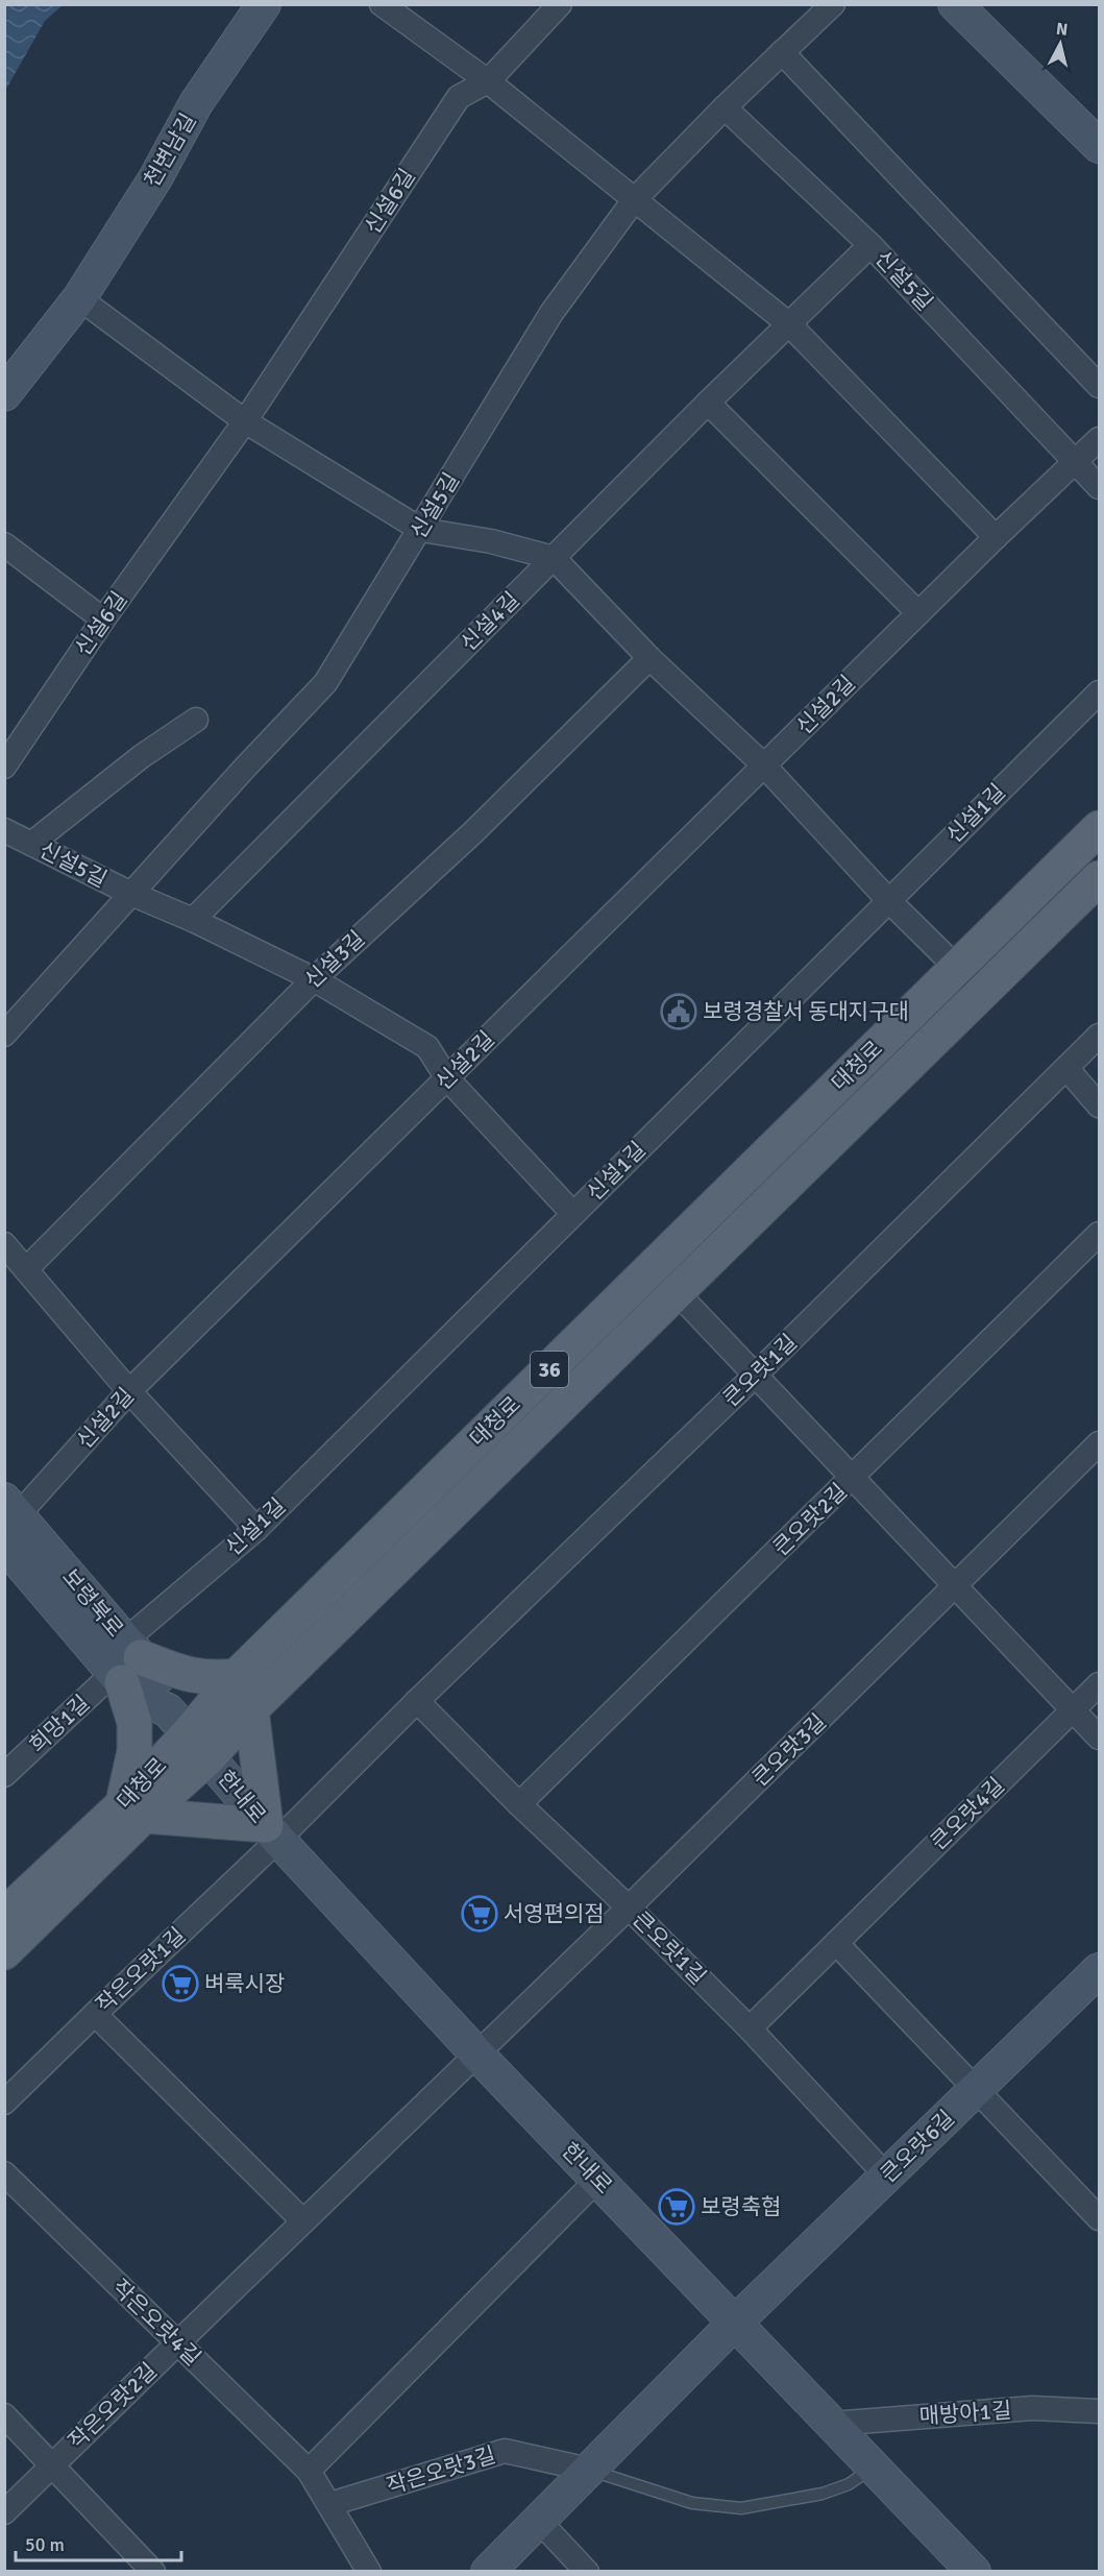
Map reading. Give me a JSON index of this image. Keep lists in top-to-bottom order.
{
  "streets": {
    "main road": ["대청로", "36"],
    "street": [
      "천변남길",
      "신설6길",
      "신설5길",
      "신설4길",
      "신설2길",
      "신설1길",
      "신설3길",
      "큰오랏1길",
      "큰오랏2길",
      "보령북로",
      "희망1길",
      "큰오랏3길",
      "한내로",
      "큰오랏4길",
      "작은오랏1길",
      "큰오랏6길",
      "작은오랏4길",
      "작은오랏2길",
      "매방아1길",
      "작은오랏3길"
    ]
  },
  "crossings": [
    ["신설5길", "신설4길"],
    ["신설5길", "신설2길"],
    ["신설2길", "보령북로"],
    ["신설1길", "보령북로"],
    ["신설1길", "희망1길"],
    ["대청로", "보령북로"],
    ["대청로", "한내로"],
    ["큰오랏1길", "큰오랏2길"],
    ["큰오랏1길", "큰오랏3길"],
    ["큰오랏1길", "한내로"],
    ["큰오랏1길", "큰오랏4길"],
    ["큰오랏1길", "작은오랏1길"],
    ["큰오랏1길", "큰오랏6길"],
    ["보령북로", "희망1길"],
    ["보령북로", "한내로"],
    ["큰오랏3길", "한내로"],
    ["큰오랏3길", "작은오랏2길"],
    ["한내로", "작은오랏1길"],
    ["한내로", "큰오랏6길"],
    ["한내로", "작은오랏2길"],
    ["한내로", "매방아1길"],
    ["작은오랏4길", "작은오랏2길"],
    ["작은오랏4길", "작은오랏3길"]
  ],
  "places": {
    "public building": ["보령경찰서 동대지구대"],
    "supermarket": ["서영편의점", "벼룩시장", "보령축협"]
  },
  "scale_bar": "50 m",
  "north": "top"
}
